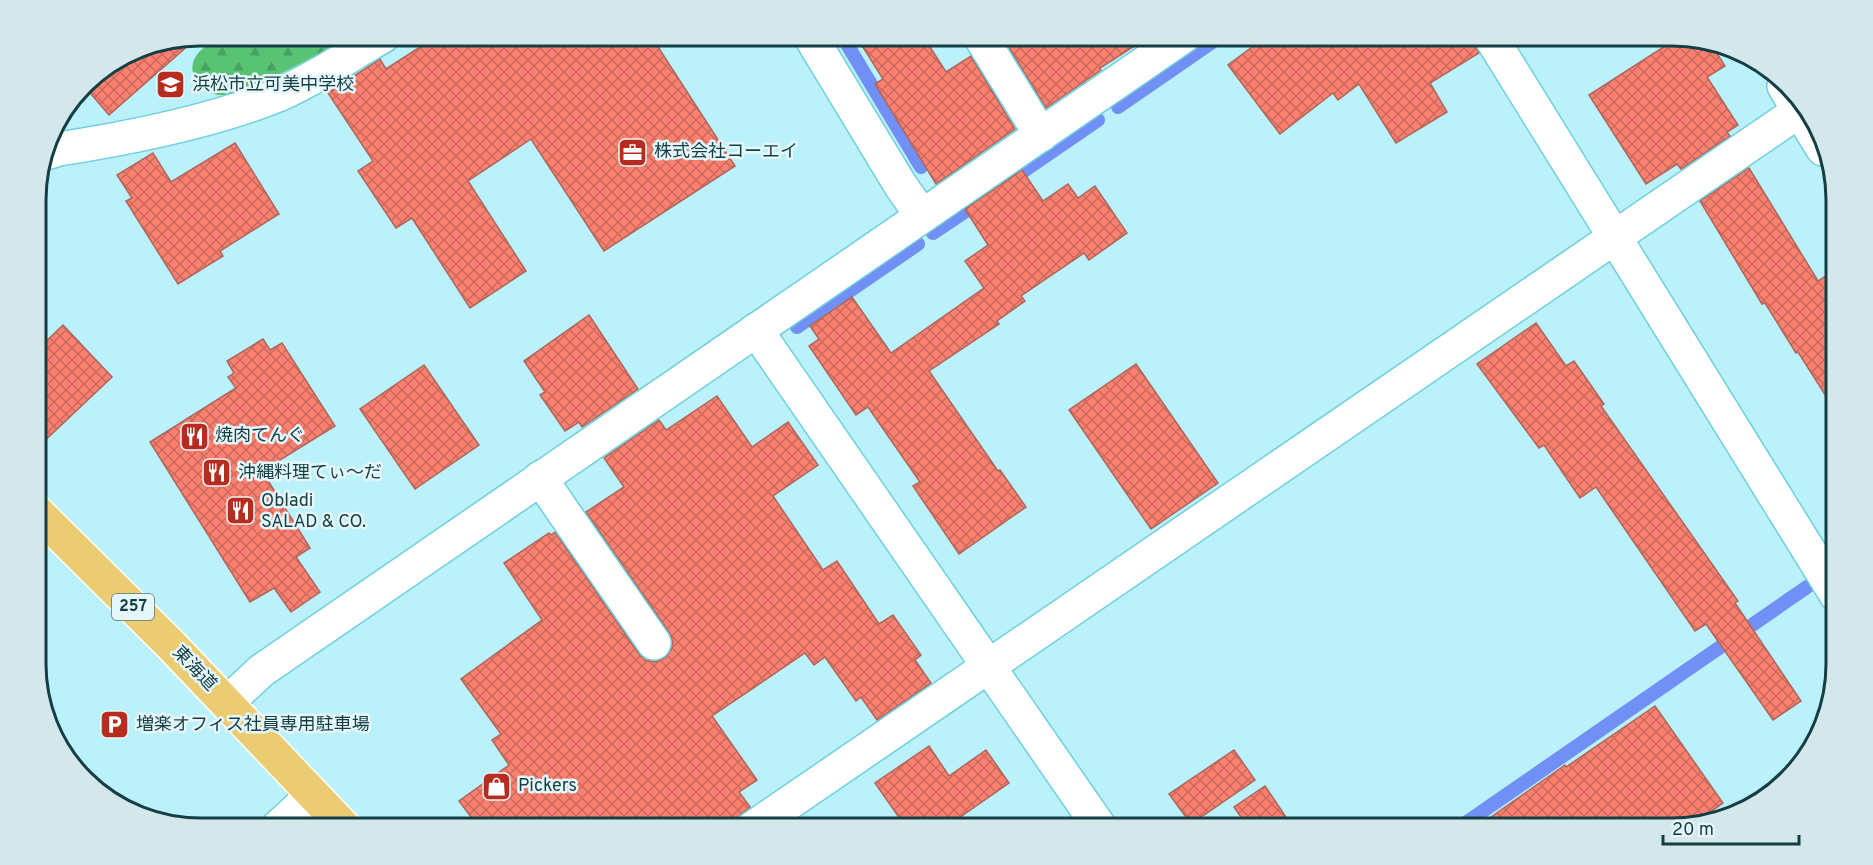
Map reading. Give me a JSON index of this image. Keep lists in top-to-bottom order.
{
  "streets": {
    "highway": ["257", "東海道"]
  },
  "places": {
    "school or university": ["浜松市立可美中学校"],
    "office": ["株式会社コーエイ"],
    "restaurant": ["焼肉てんぐ", "沖縄料理てぃ〜だ", "Obladi SALAD & CO."],
    "parking": ["増楽オフィス社員専用駐車場"],
    "shop": ["Pickers"]
  },
  "scale_bar": "20 m"
}
